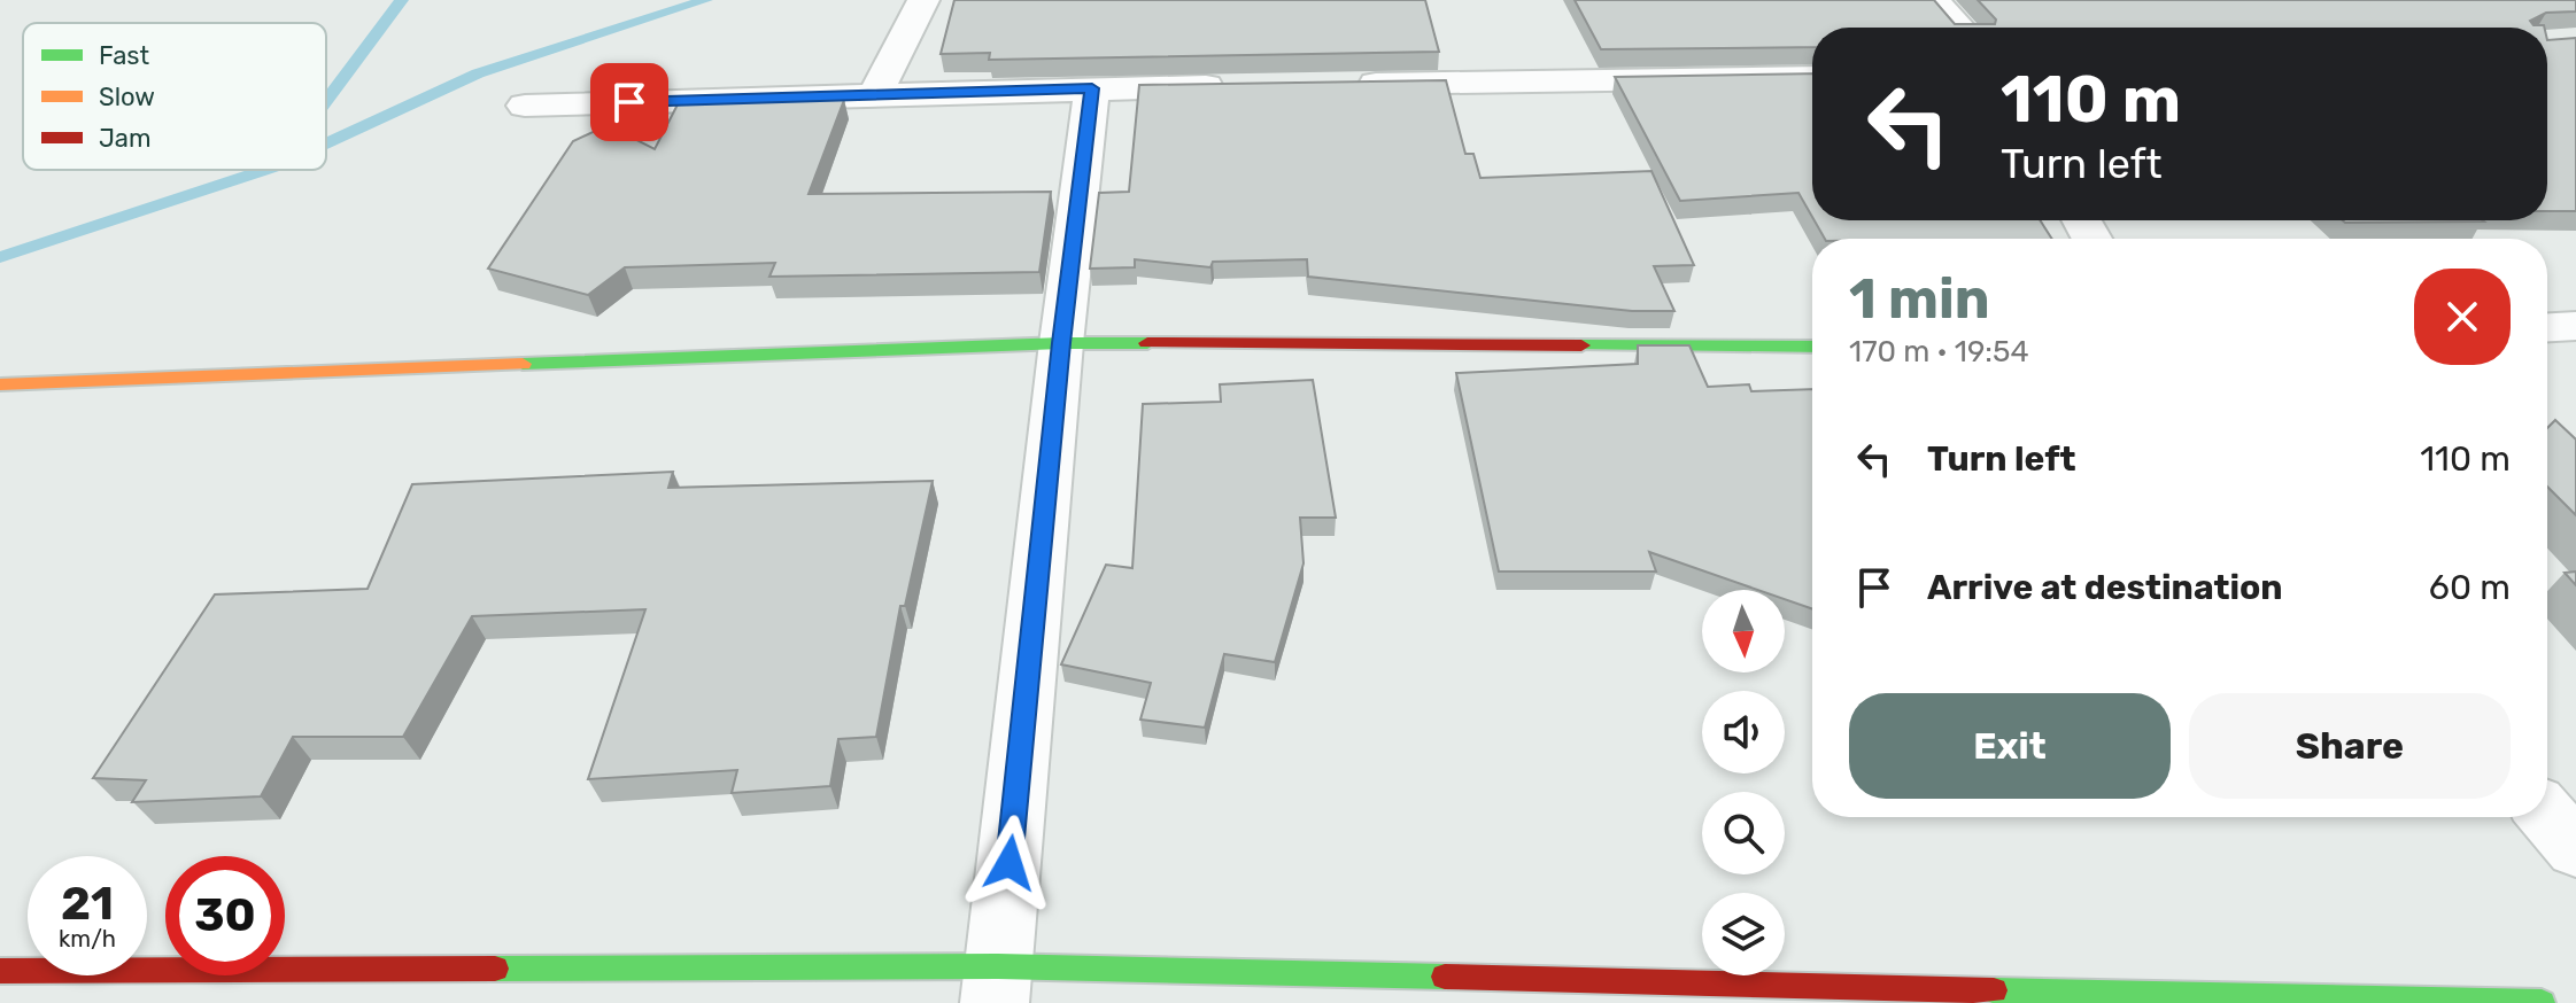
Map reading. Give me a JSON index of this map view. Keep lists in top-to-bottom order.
{
  "legend": ["Fast", "Slow", "Jam"],
  "north": "bottom",
  "page": {
    "turn": ["110 m", "Turn left"],
    "heading": ["1 min", "170 m · 19:54"],
    "list": [
      {
        "name": "Turn left",
        "value": "110 m"
      },
      {
        "name": "Arrive at destination",
        "value": "60 m"
      }
    ],
    "buttons": ["Exit", "Share"],
    "speed": "21 km/h",
    "limit": "30"
  }
}
